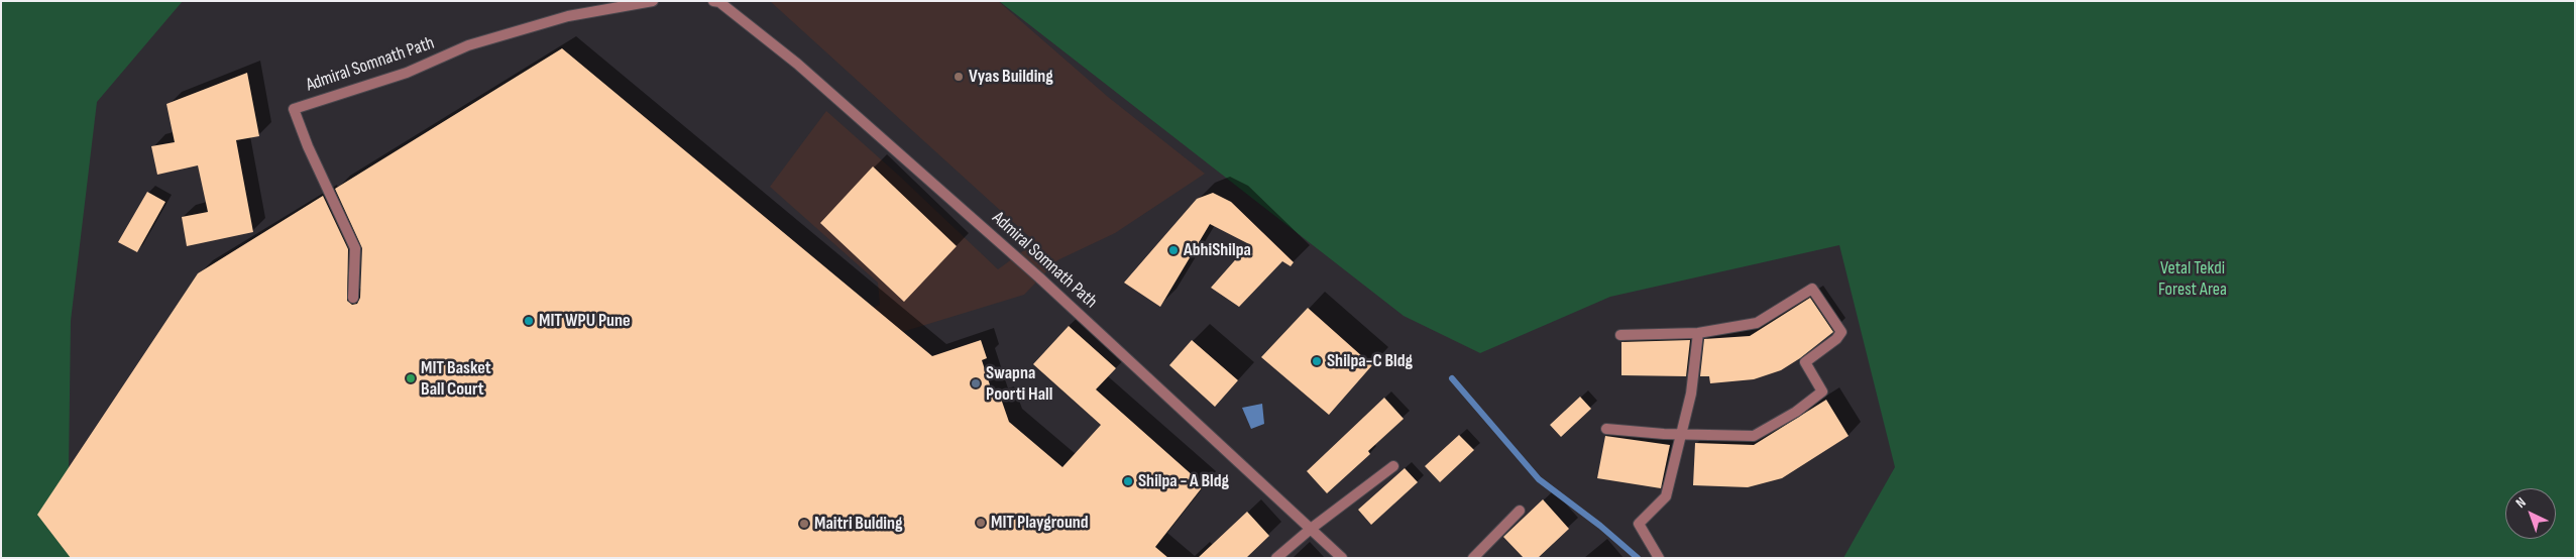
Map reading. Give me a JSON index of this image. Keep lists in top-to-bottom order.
{
  "streets": {
    "street": ["Admiral Somnath Path"]
  },
  "parks": ["Vetal Tekdi Forest Area"],
  "places": [
    "Vyas Building",
    "AbhiShilpa",
    "MIT WPU Pune",
    "Shilpa-C Bldg",
    "MIT Basket Ball Court",
    "Swapna Poorti Hall",
    "Shilpa - A Bldg",
    "MIT Playground",
    "Maitri Bulding"
  ],
  "north": "top left"
}
